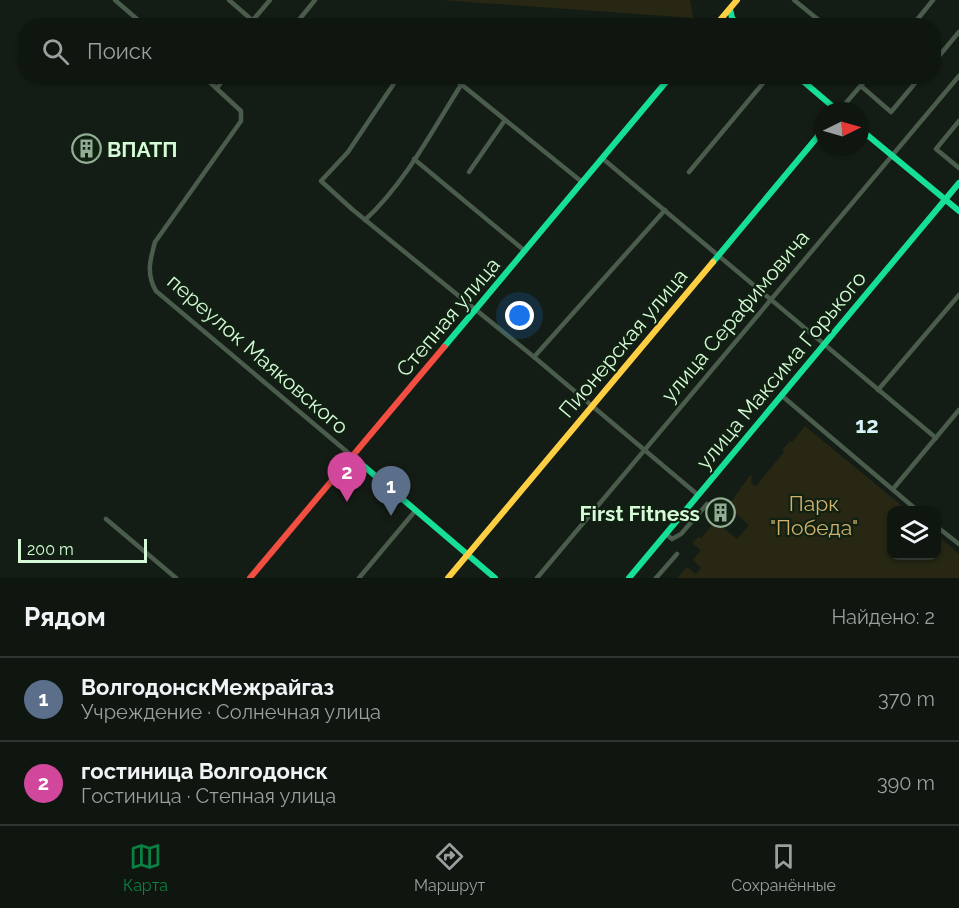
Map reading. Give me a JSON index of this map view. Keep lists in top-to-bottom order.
{
  "streets": {
    "street": [
      "улица Серафимовича",
      "Степная улица",
      "Пионерская улица",
      "переулок Маяковского",
      "улица Максима Горького"
    ]
  },
  "crossings": [
    ["Степная улица", "переулок Маяковского"],
    ["Пионерская улица", "переулок Маяковского"]
  ],
  "districts": ["12"],
  "parks": ["Парк \"Победа\""],
  "places": {
    "building": ["ВПАТП", "First Fitness"]
  },
  "scale_bar": "200 m",
  "north": "right",
  "page": {
    "search": "Поиск",
    "pins": ["2", "1"],
    "scale": "200 m",
    "heading": ["Рядом", "Найдено: 2"],
    "list": [
      {
        "mark": "1",
        "name": "ВолгодонскМежрайгаз",
        "note": "Учреждение · Солнечная улица",
        "value": "370 m"
      },
      {
        "mark": "2",
        "name": "гостиница Волгодонск",
        "note": "Гостиница · Степная улица",
        "value": "390 m"
      }
    ],
    "nav": ["Карта", "Маршрут", "Сохранённые"]
  }
}
